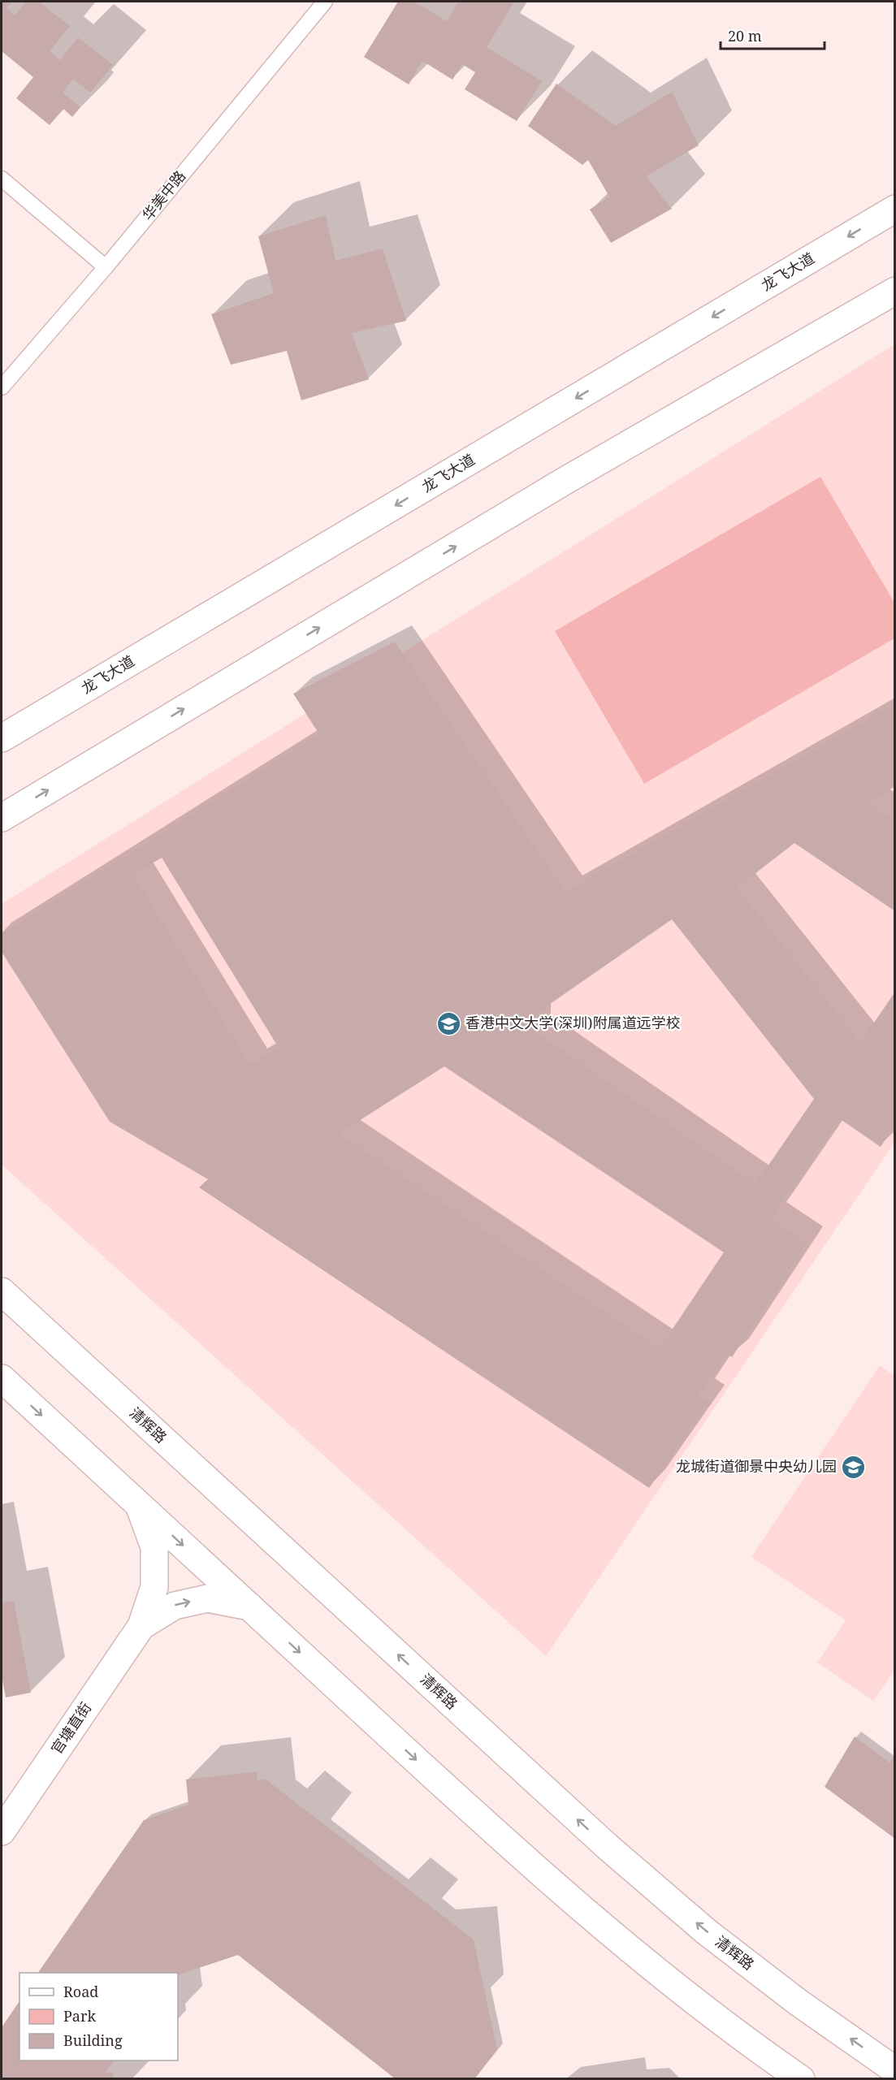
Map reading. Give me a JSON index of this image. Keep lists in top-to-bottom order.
{
  "streets": {
    "street": ["龙飞大道", "清辉路", "官塘直街"],
    "lane": ["华美中路"]
  },
  "places": {
    "school or university": ["香港中文大学(深圳)附属道远学校", "龙城街道御景中央幼儿园"]
  },
  "legend": ["Road", "Park", "Building"],
  "scale_bar": "20 m"
}
